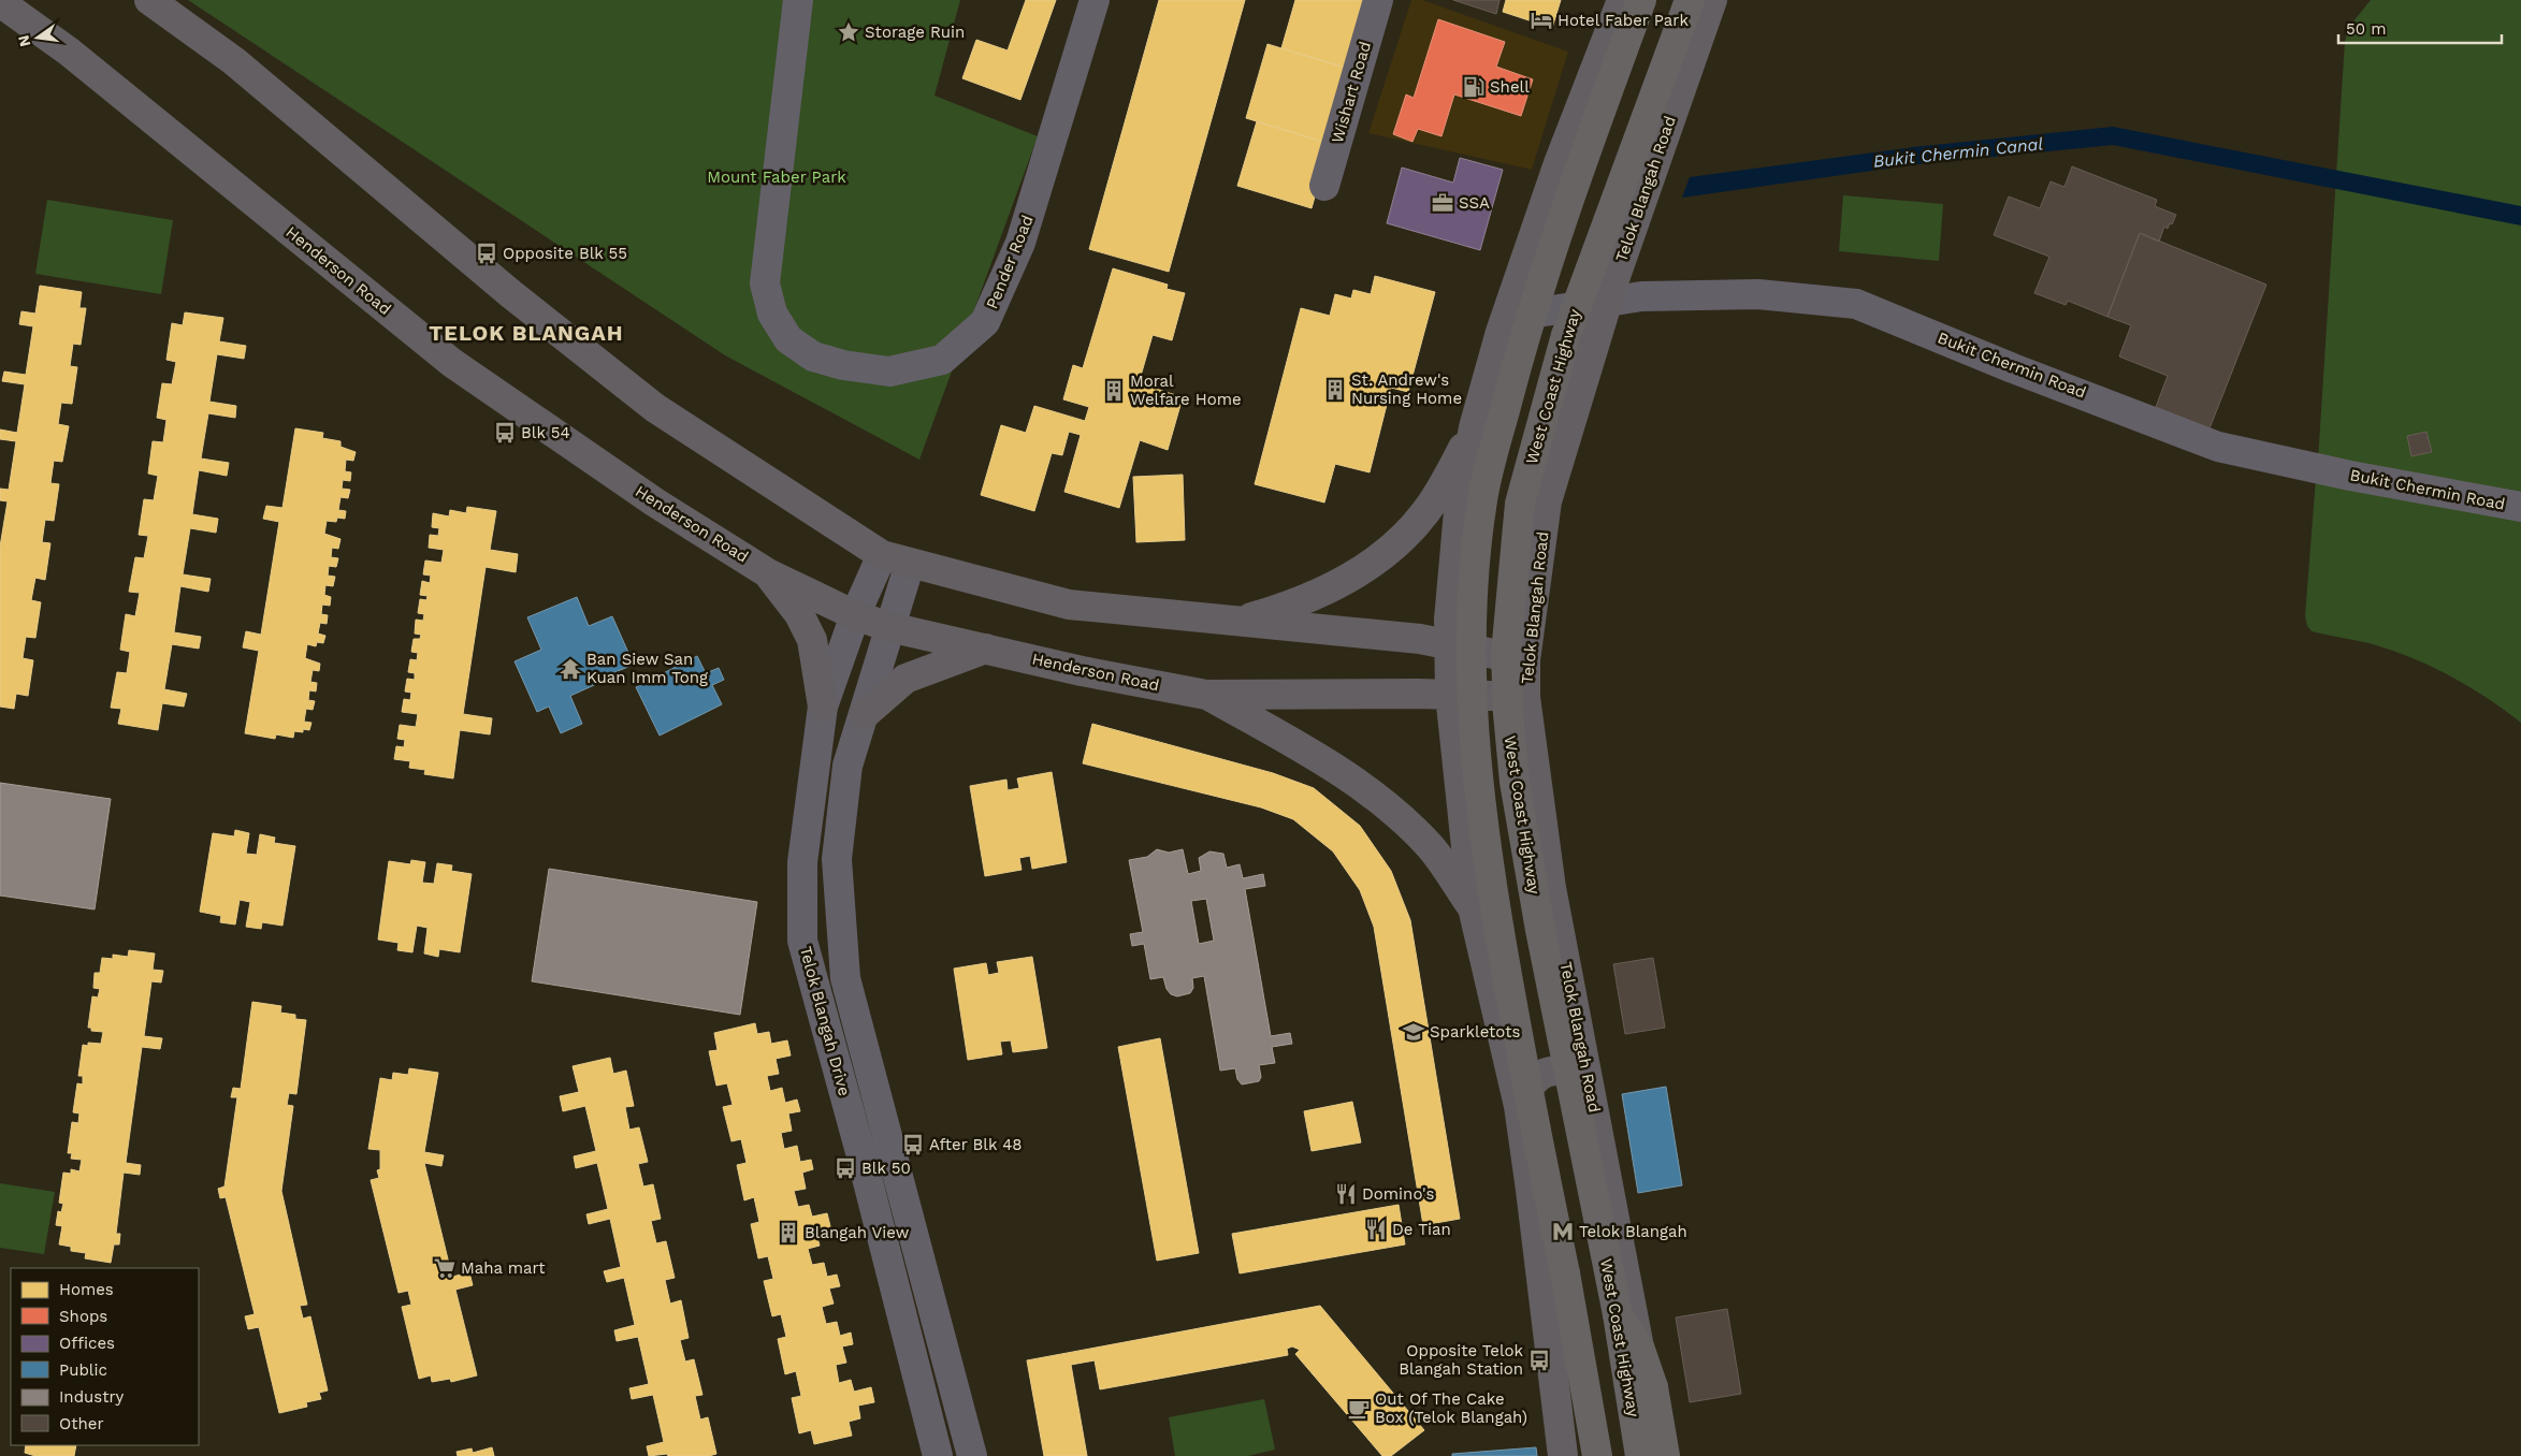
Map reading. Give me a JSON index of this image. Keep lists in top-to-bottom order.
{
  "streets": {
    "highway": ["West Coast Highway"],
    "main road": ["Telok Blangah Road", "Henderson Road"],
    "street": [
      "Wishart Road",
      "Pender Road",
      "Bukit Chermin Road",
      "Telok Blangah Drive"
    ]
  },
  "crossings": [
    ["Telok Blangah Road", "Henderson Road"],
    ["Telok Blangah Road", "Bukit Chermin Road"],
    ["Henderson Road", "Telok Blangah Drive"]
  ],
  "districts": ["TELOK BLANGAH"],
  "water": ["Bukit Chermin Canal"],
  "parks": ["Mount Faber Park"],
  "places": {
    "hotel": ["Hotel Faber Park"],
    "place": ["Storage Ruin"],
    "fuel station": ["Shell"],
    "office": ["SSA"],
    "bus stop": [
      "Opposite Blk 55",
      "Blk 54",
      "After Blk 48",
      "Blk 50",
      "Opposite Telok Blangah Station"
    ],
    "building": ["St. Andrew's Nursing Home", "Moral Welfare Home", "Blangah View"],
    "temple": ["Ban Siew San Kuan Imm Tong"],
    "school or university": ["Sparkletots"],
    "restaurant": ["Domino's", "De Tian"],
    "metro station": ["Telok Blangah"],
    "supermarket": ["Maha mart"],
    "cafe": ["Out Of The Cake Box (Telok Blangah)"]
  },
  "legend": [
    "Homes",
    "Shops",
    "Offices",
    "Public",
    "Industry",
    "Other"
  ],
  "scale_bar": "50 m",
  "north": "left"
}
